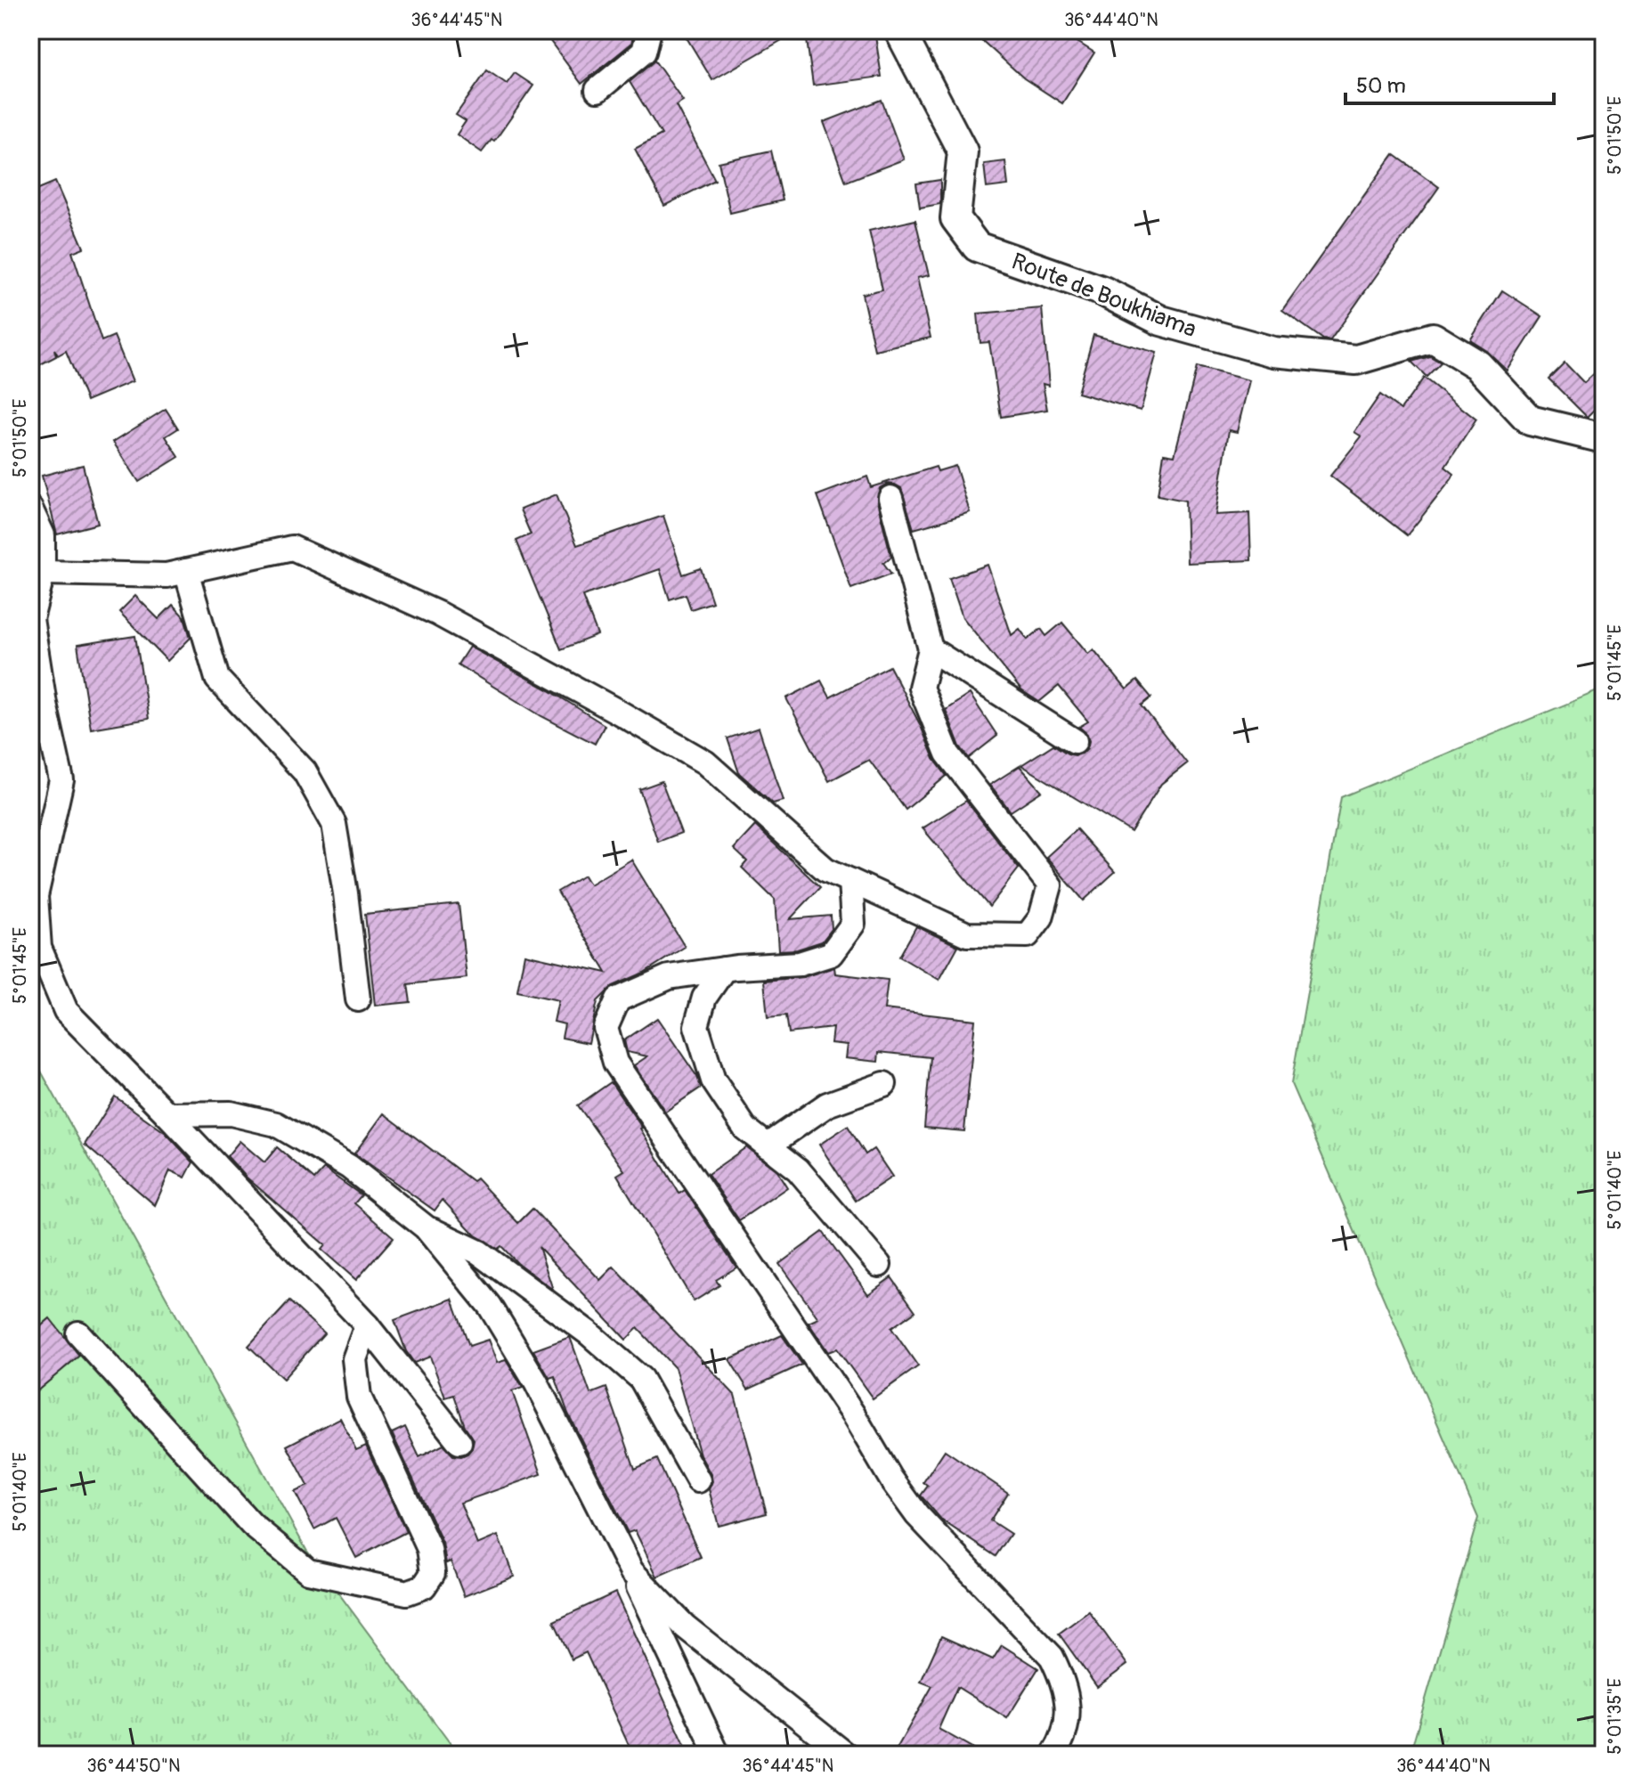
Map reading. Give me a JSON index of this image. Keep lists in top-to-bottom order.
{
  "streets": {
    "street": ["Route de Boukhiama"]
  },
  "scale_bar": "50 m",
  "coordinates": [
    "36°44'45\"N",
    "36°44'40\"N",
    "5°01'50\"E",
    "5°01'45\"E",
    "5°01'40\"E",
    "5°01'35\"E",
    "36°44'50\"N"
  ]
}
